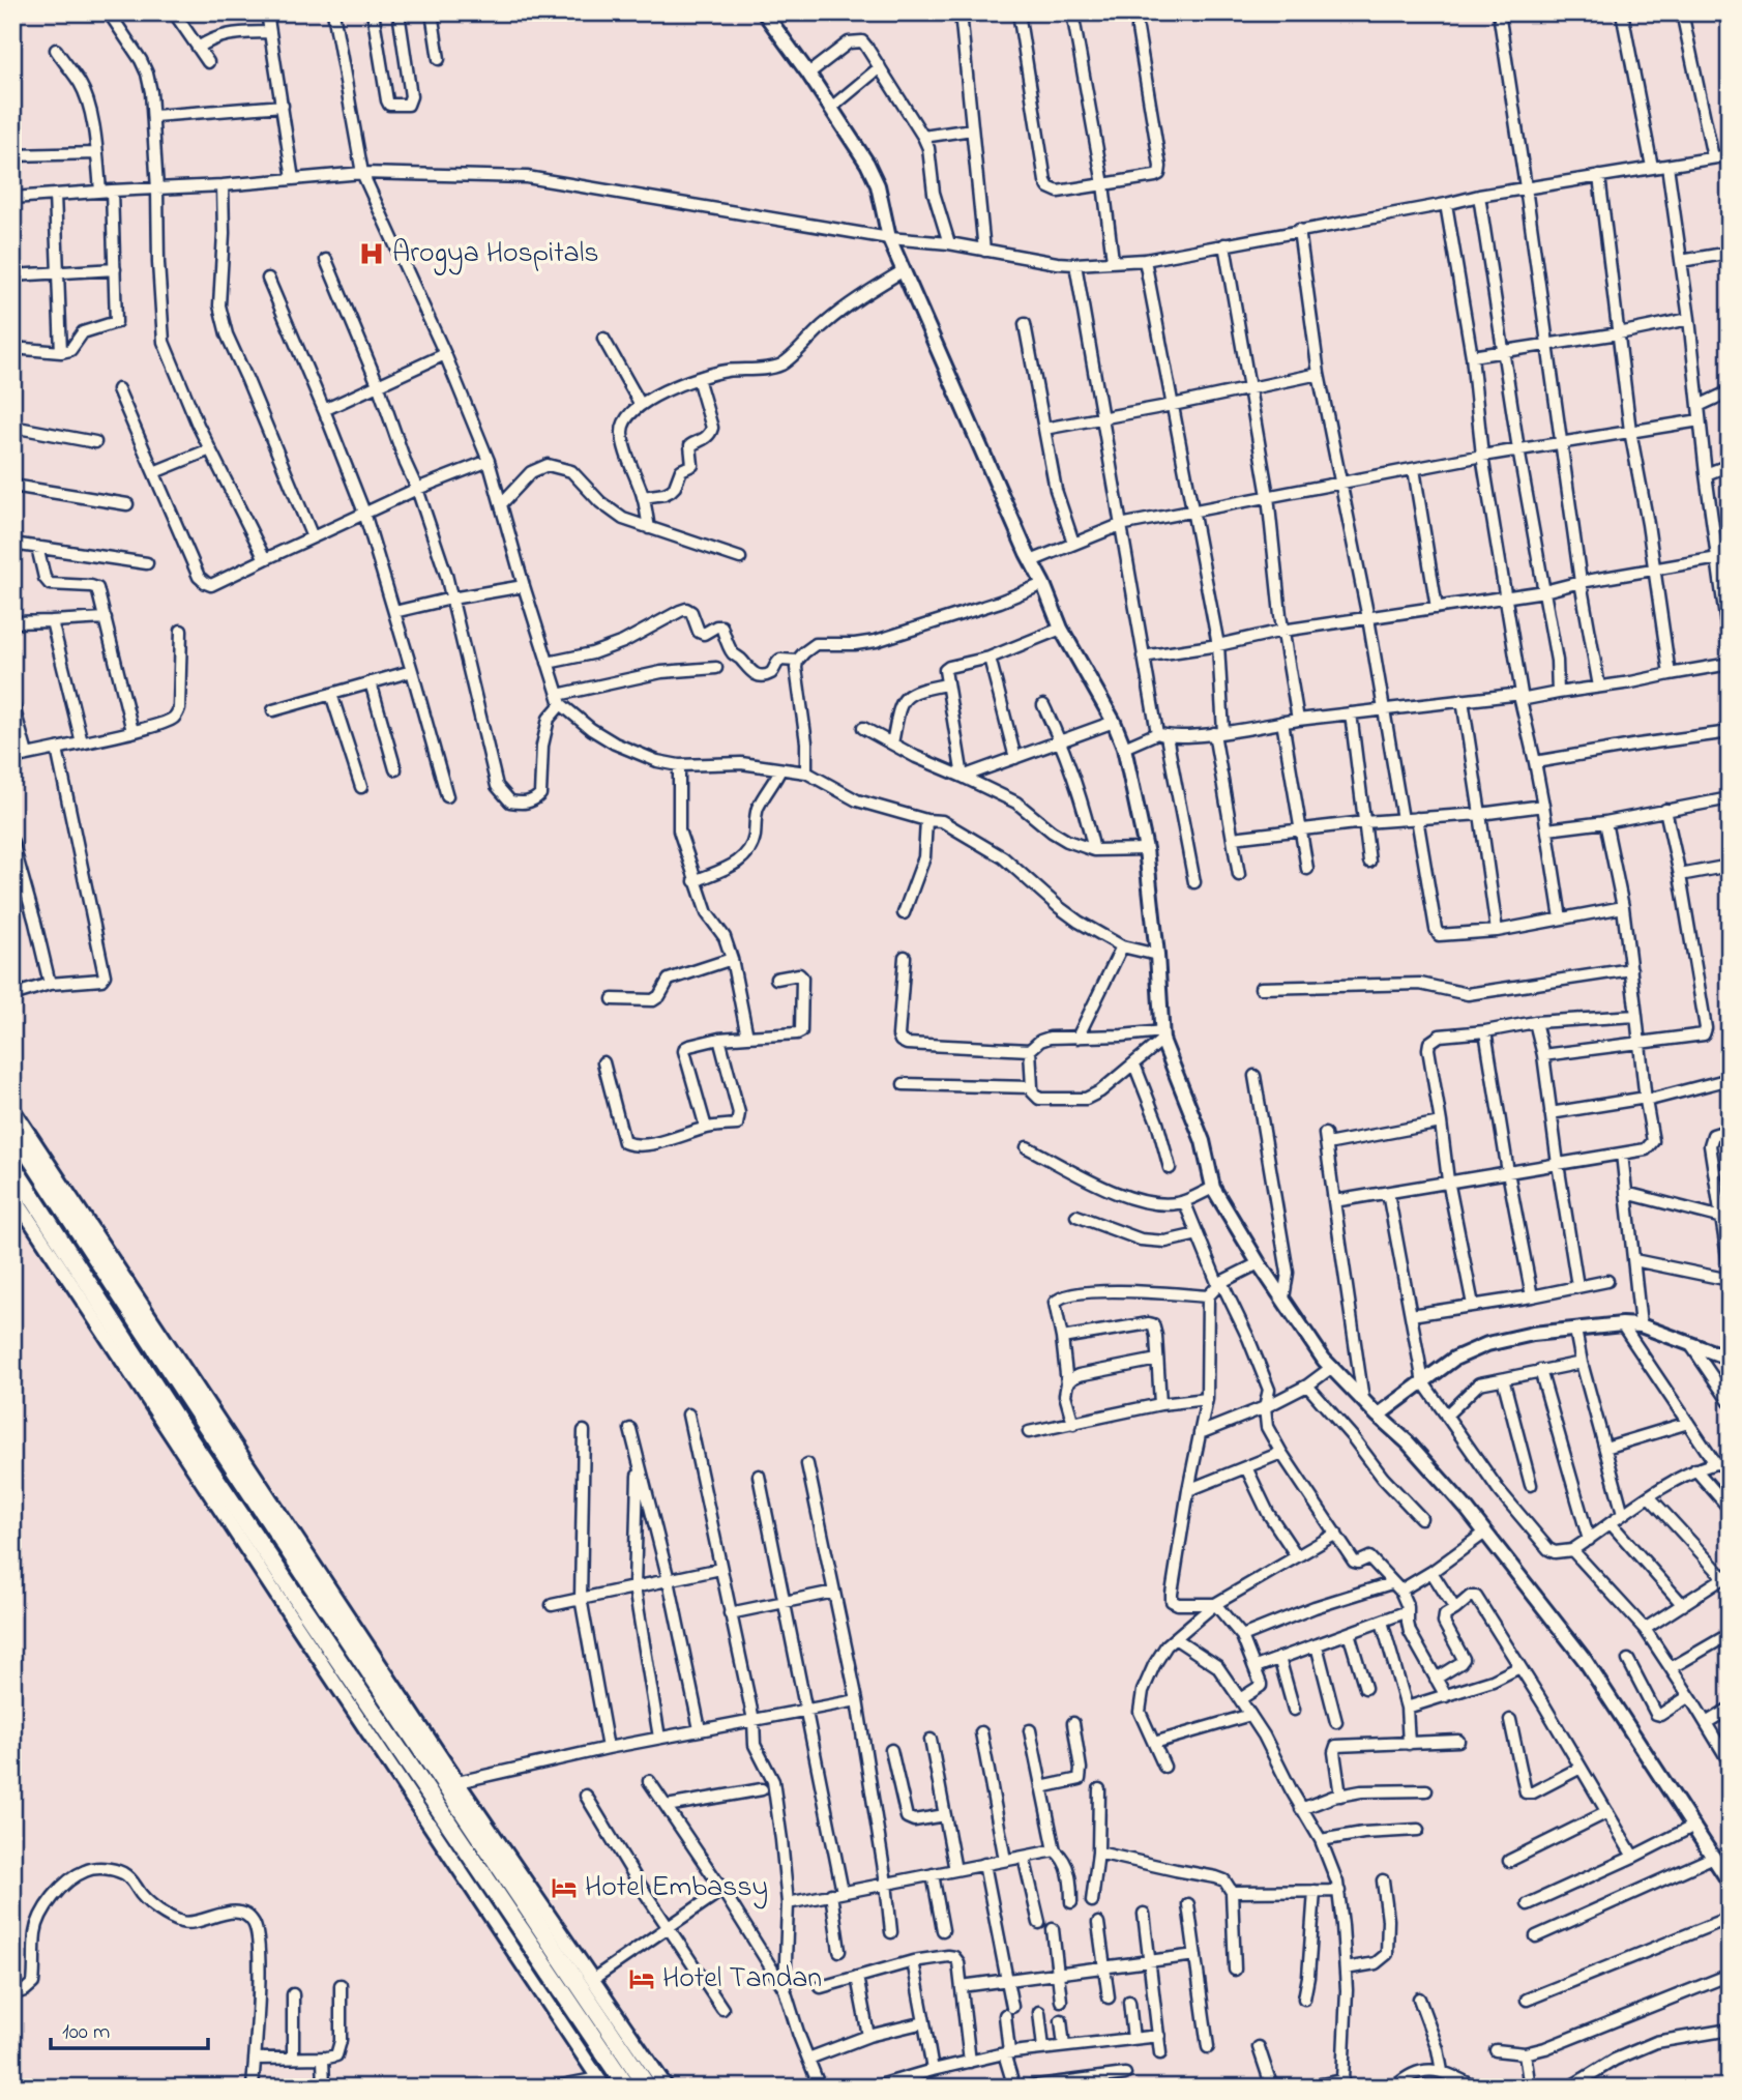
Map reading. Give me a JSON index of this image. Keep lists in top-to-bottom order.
{
  "places": {
    "hospital": ["Arogya Hospitals"],
    "hotel": ["Hotel Embassy", "Hotel Tandan"]
  },
  "scale_bar": "100 m"
}
